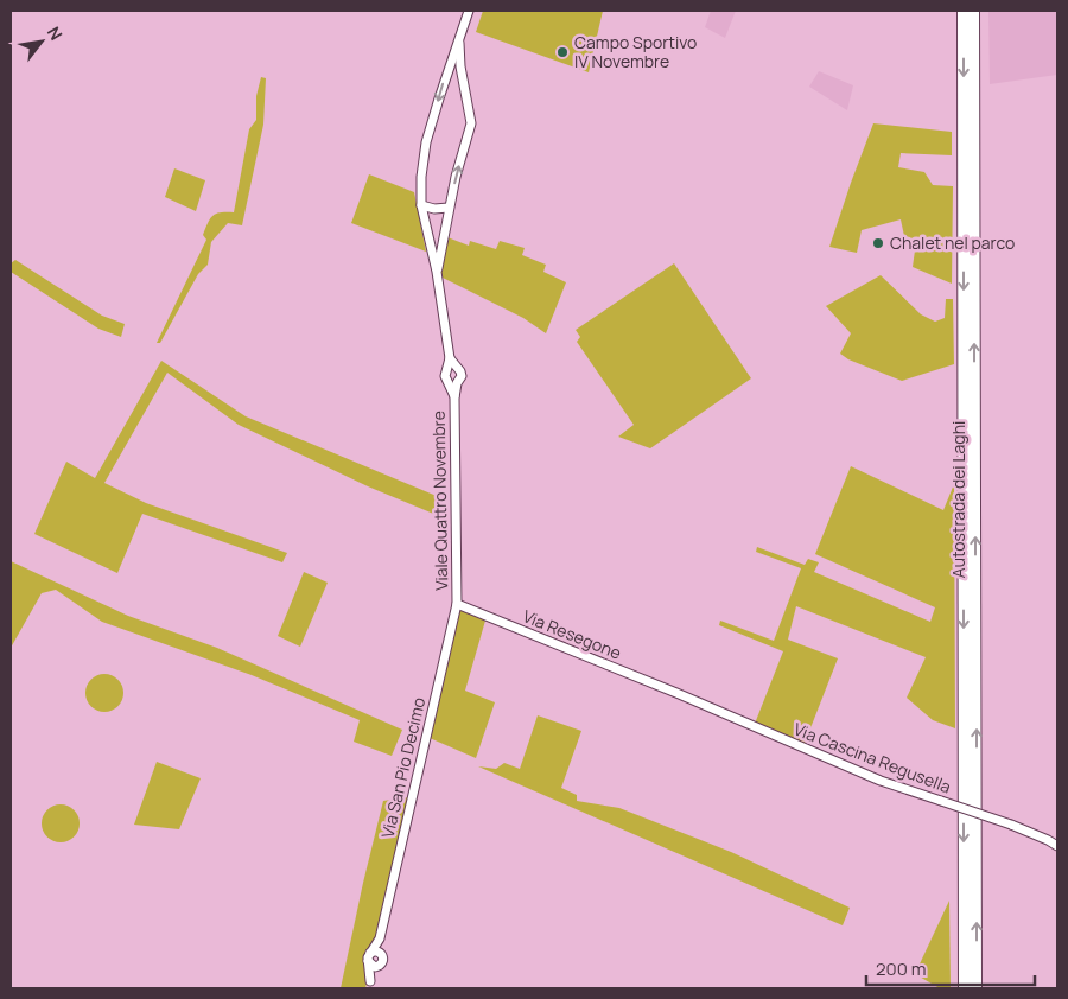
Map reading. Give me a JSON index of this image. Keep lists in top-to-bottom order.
{
  "streets": {
    "highway": ["Autostrada dei Laghi"],
    "street": [
      "Viale Quattro Novembre",
      "Via Resegone",
      "Via Cascina Regusella",
      "Via San Pio Decimo"
    ]
  },
  "crossings": [
    ["Viale Quattro Novembre", "Via Resegone"],
    ["Viale Quattro Novembre", "Via San Pio Decimo"],
    ["Via Resegone", "Via Cascina Regusella"],
    ["Via Resegone", "Via San Pio Decimo"]
  ],
  "places": ["Campo Sportivo IV Novembre", "Chalet nel parco"],
  "scale_bar": "200 m",
  "north": "top right"
}
